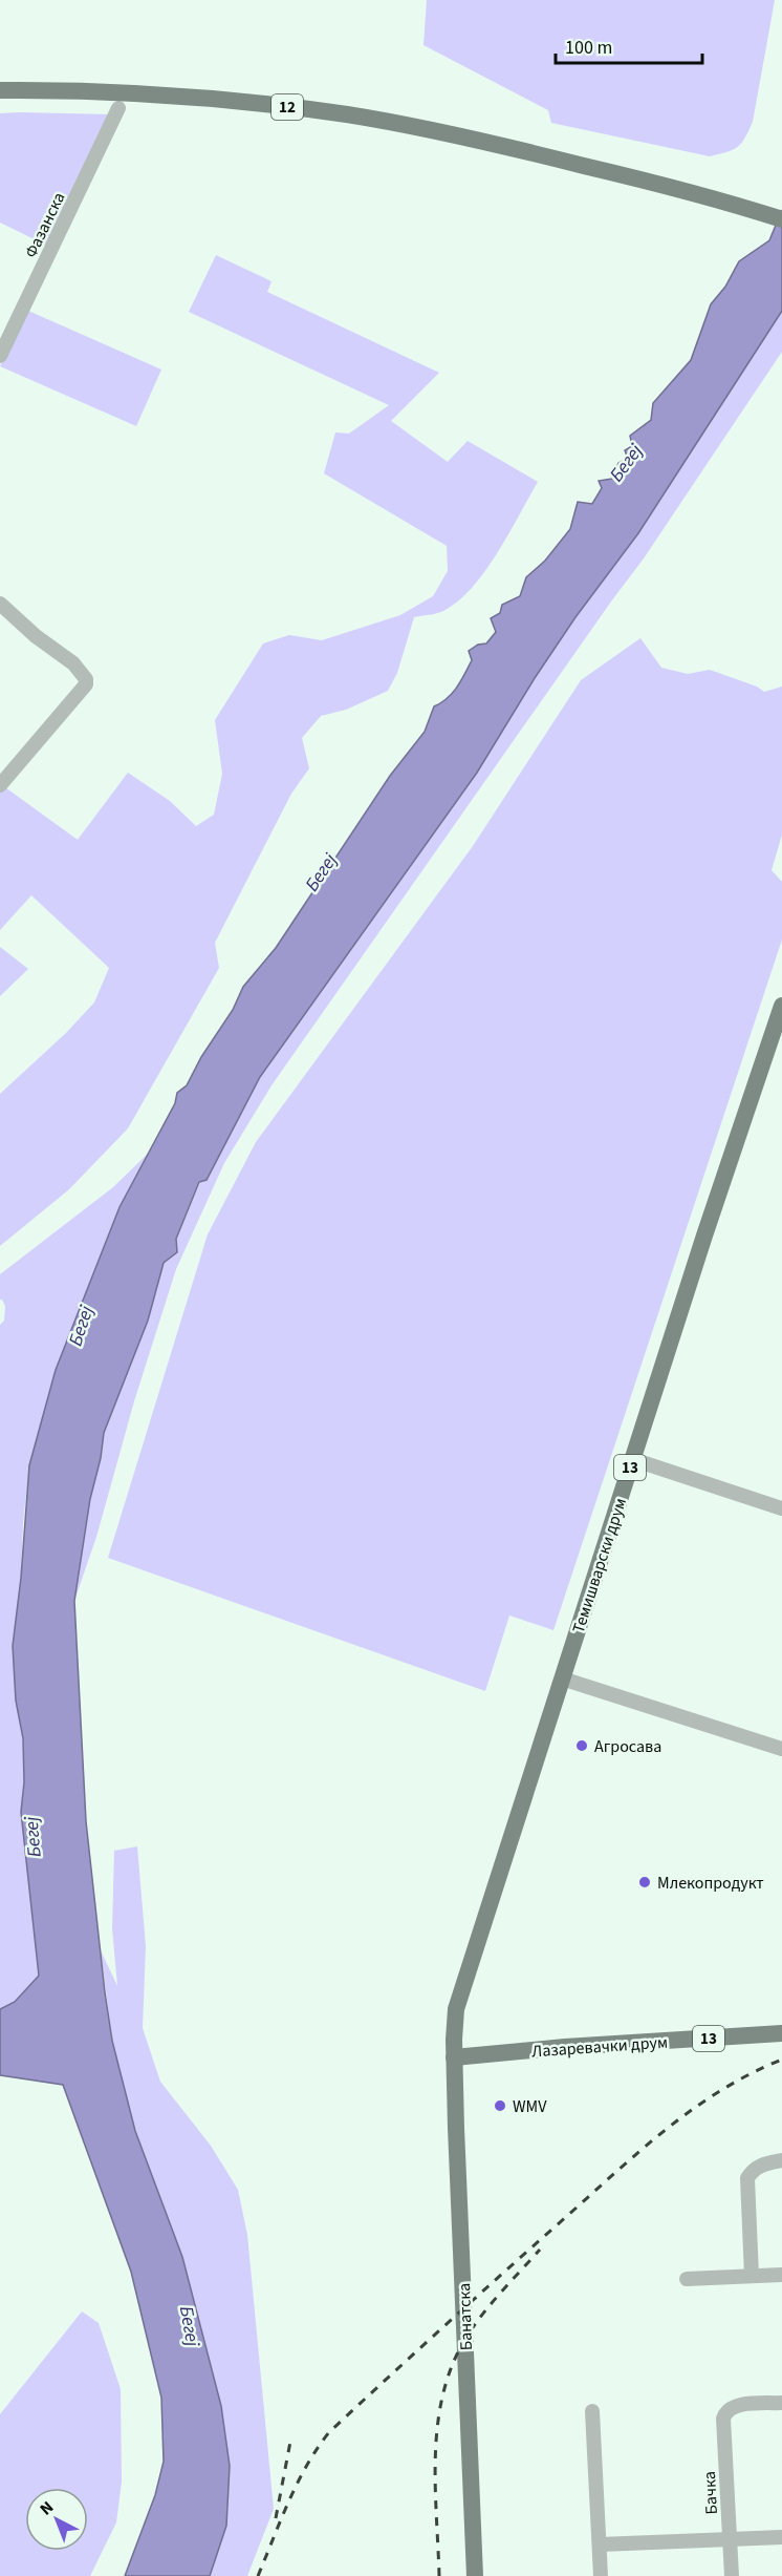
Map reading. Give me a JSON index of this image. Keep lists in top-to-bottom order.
{
  "streets": {
    "main road": [
      "12",
      "13",
      "Темишварски друм",
      "Лазаревачки друм",
      "Банатска"
    ],
    "street": ["Фазанска", "Бачка"]
  },
  "crossings": [
    ["Темишварски друм", "Лазаревачки друм"],
    ["Темишварски друм", "Банатска"],
    ["Лазаревачки друм", "Банатска"]
  ],
  "water": ["Бегеј"],
  "places": ["Агросава", "Млекопродукт", "WMV"],
  "scale_bar": "100 m",
  "north": "top left"
}
